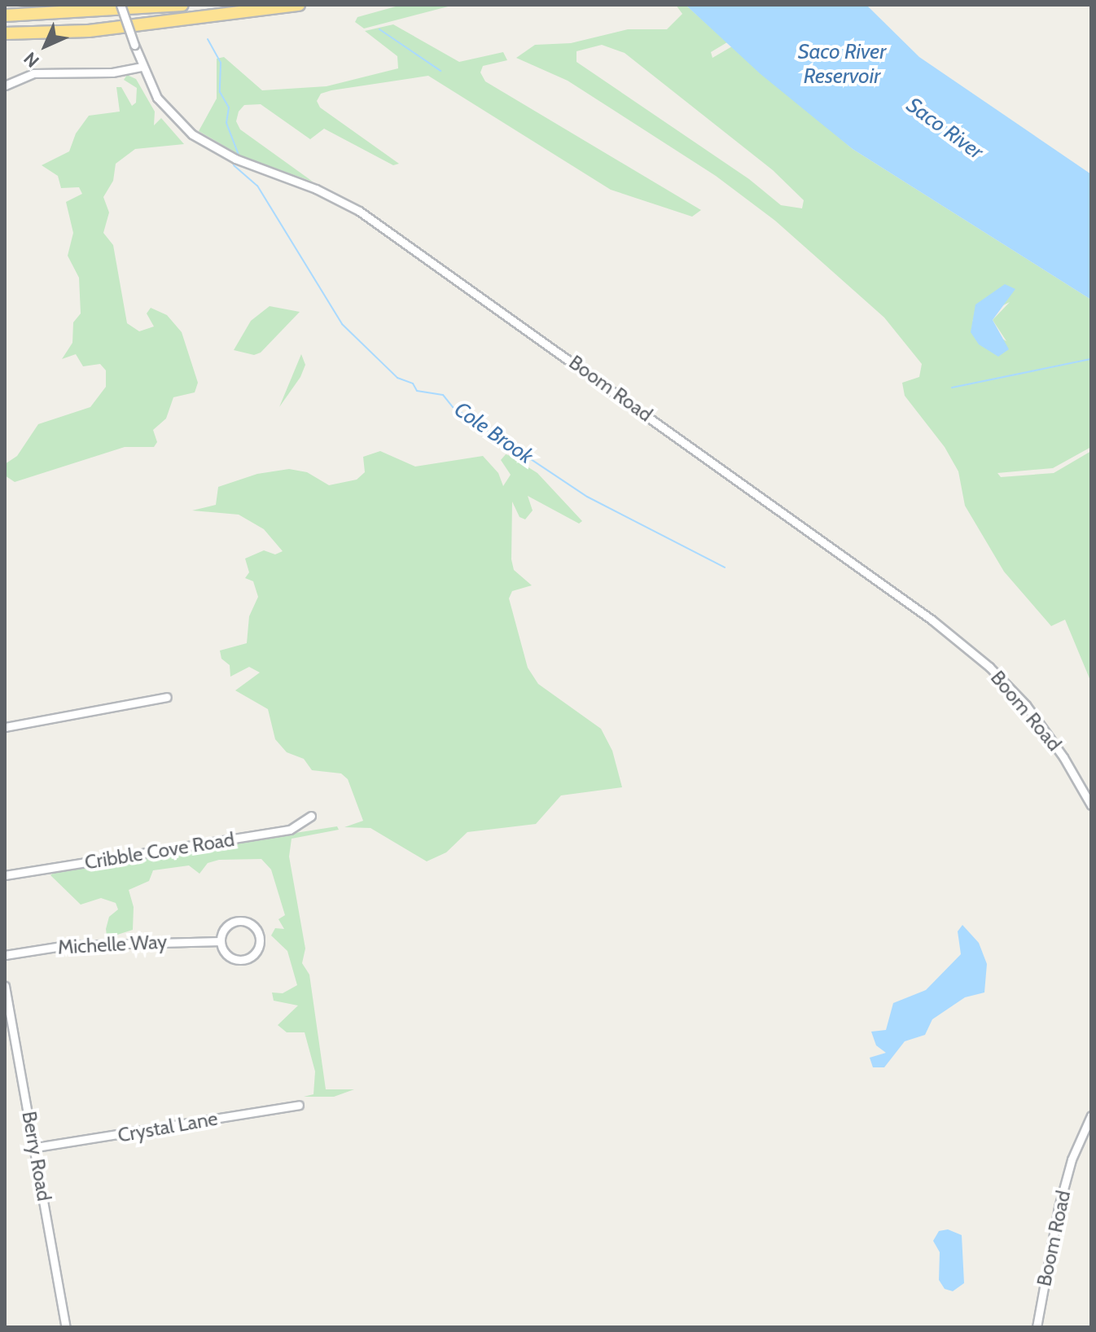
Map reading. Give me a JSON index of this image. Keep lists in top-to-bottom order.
{
  "streets": {
    "street": [
      "Boom Road",
      "Cribble Cove Road",
      "Michelle Way",
      "Crystal Lane",
      "Berry Road"
    ]
  },
  "crossings": [
    ["Crystal Lane", "Berry Road"]
  ],
  "water": ["Saco River Reservoir", "Saco River", "Cole Brook"],
  "north": "bottom left"
}
